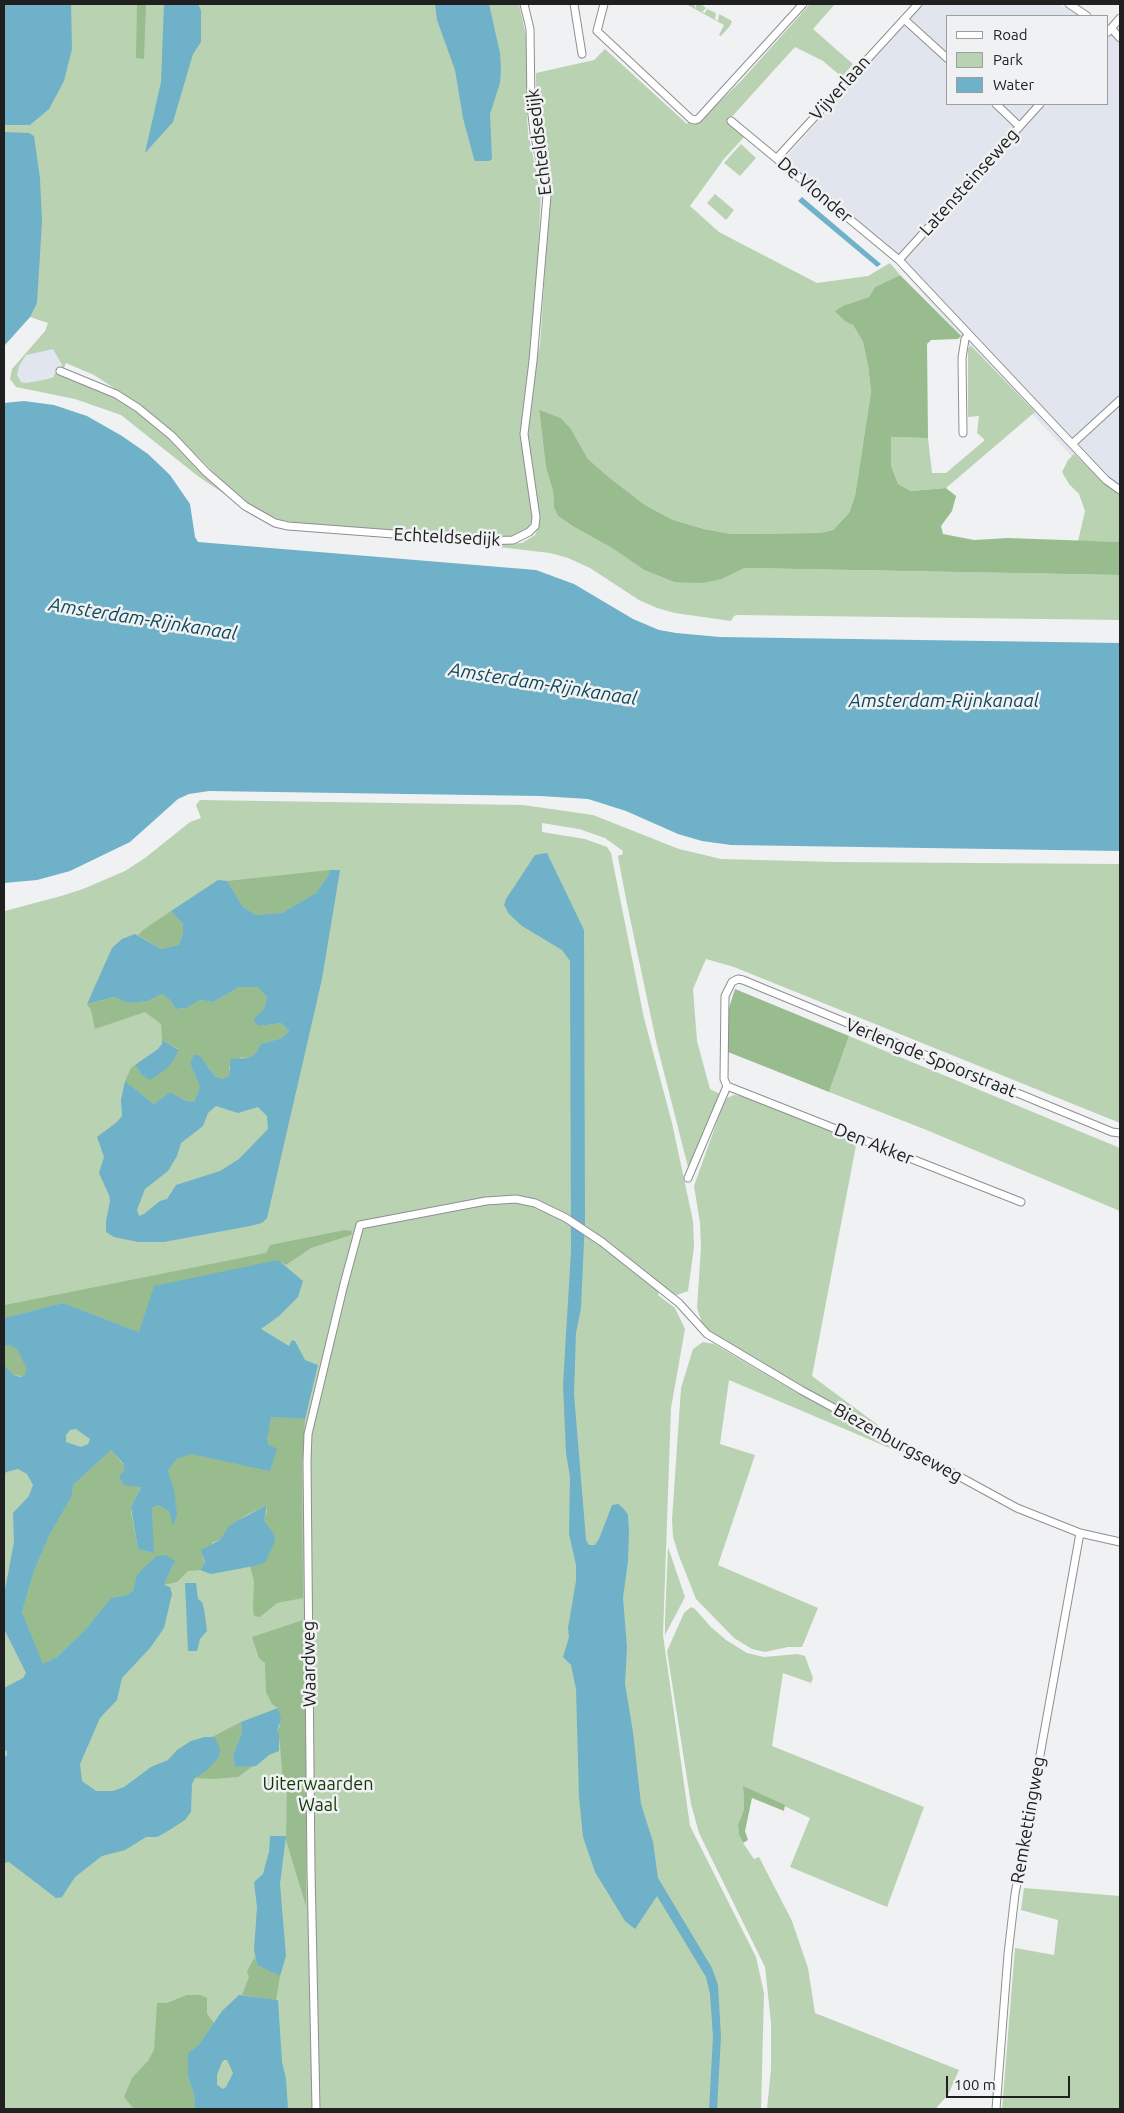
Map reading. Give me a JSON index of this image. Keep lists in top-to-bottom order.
{
  "streets": {
    "street": [
      "Vijverlaan",
      "Echteldsedijk",
      "Latensteinseweg",
      "De Vlonder",
      "Verlengde Spoorstraat",
      "Den Akker",
      "Biezenburgseweg",
      "Waardweg",
      "Remkettingweg"
    ]
  },
  "crossings": [
    ["Vijverlaan", "De Vlonder"],
    ["Latensteinseweg", "De Vlonder"],
    ["Verlengde Spoorstraat", "Den Akker"],
    ["Biezenburgseweg", "Waardweg"],
    ["Biezenburgseweg", "Remkettingweg"]
  ],
  "water": ["Amsterdam-Rijnkanaal"],
  "parks": ["Uiterwaarden Waal"],
  "legend": ["Road", "Park", "Water"],
  "scale_bar": "100 m"
}
